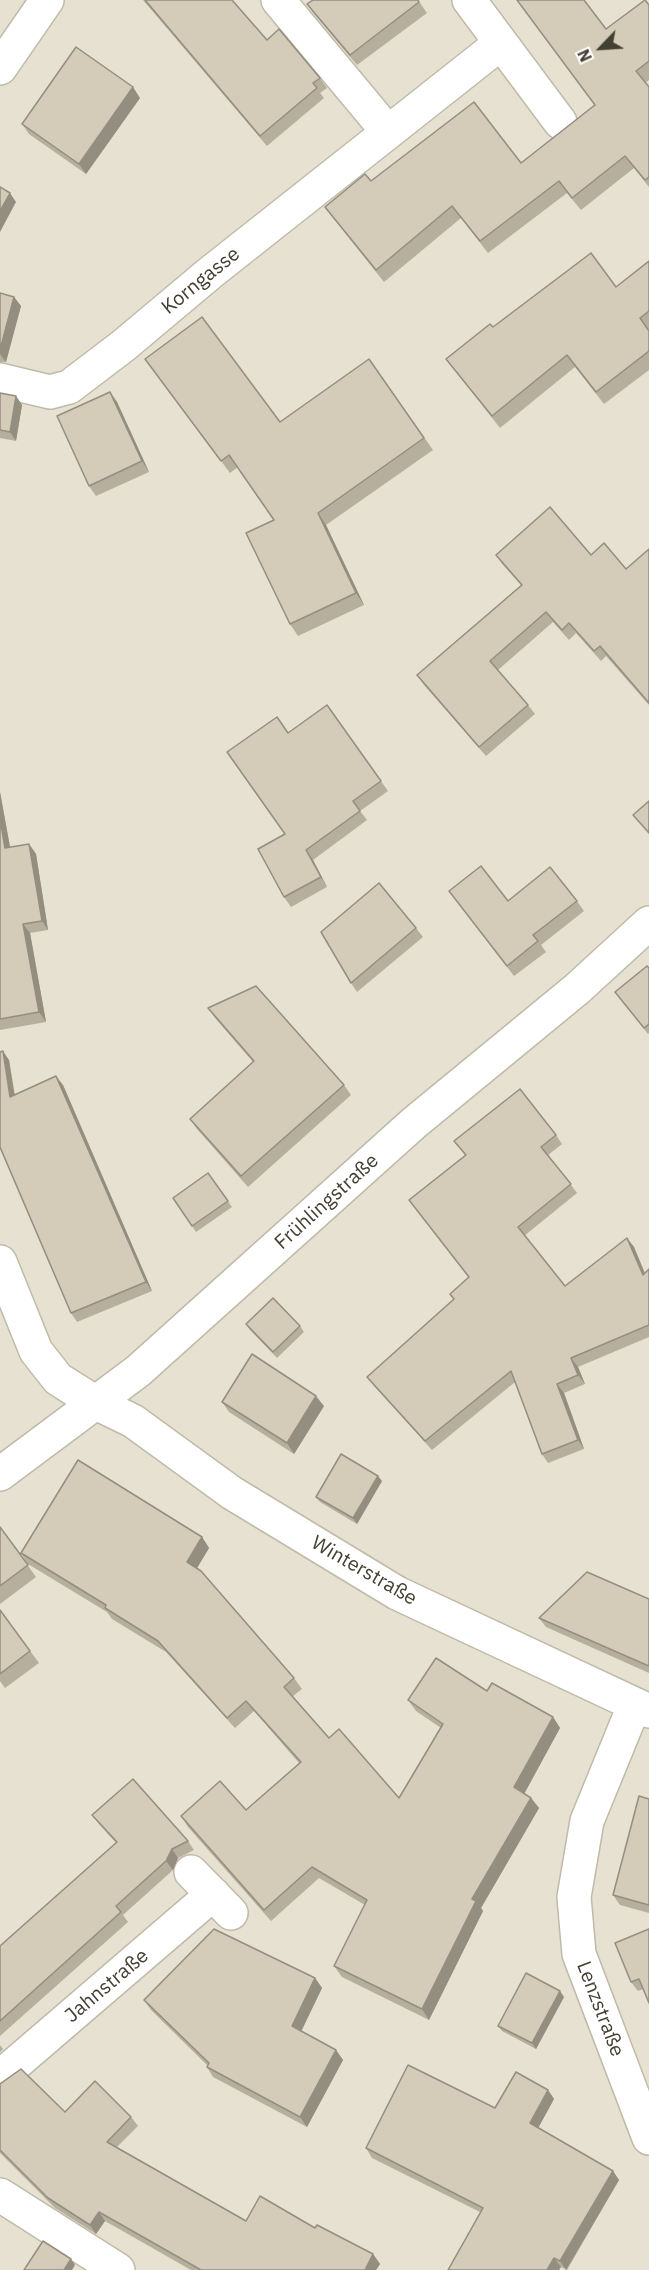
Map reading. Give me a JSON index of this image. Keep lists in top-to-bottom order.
{
  "streets": {
    "street": [
      "Korngasse",
      "Frühlingstraße",
      "Winterstraße",
      "Jahnstraße",
      "Lenzstraße"
    ]
  },
  "crossings": [
    ["Frühlingstraße", "Winterstraße"],
    ["Winterstraße", "Lenzstraße"]
  ],
  "north": "bottom left"
}
